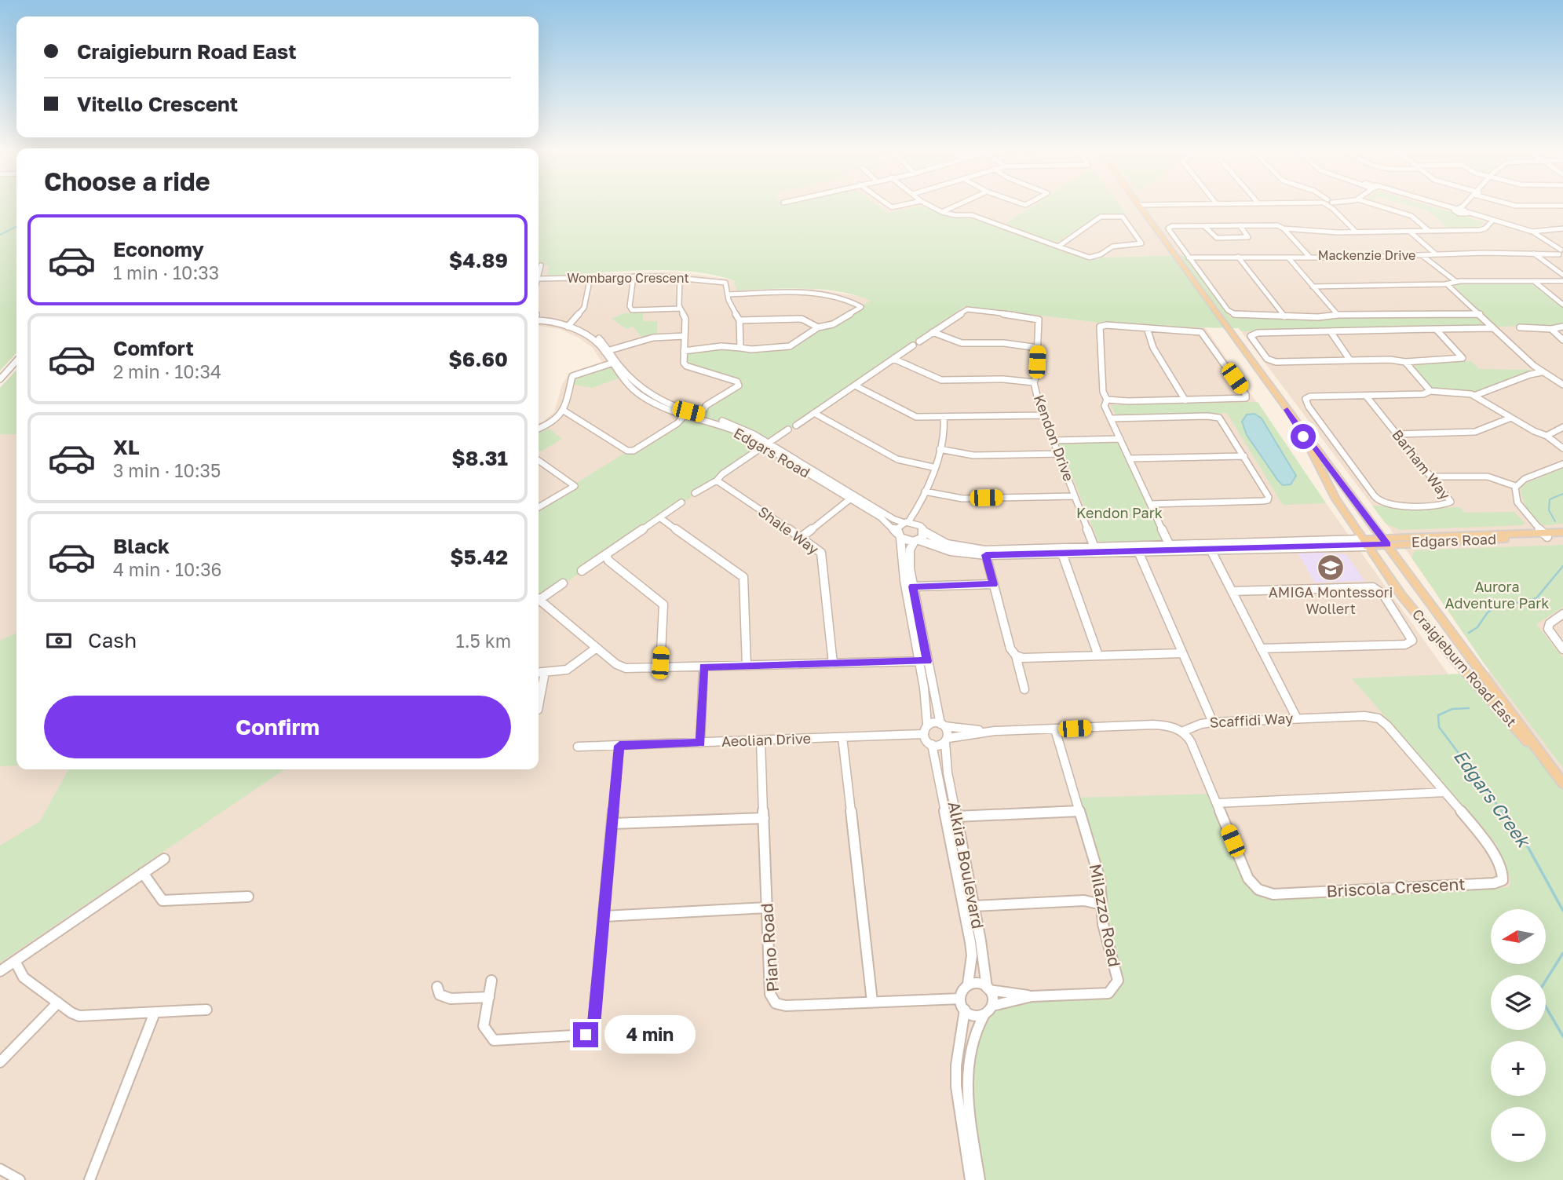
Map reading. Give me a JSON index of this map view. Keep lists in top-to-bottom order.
{
  "streets": {
    "main road": ["Edgars Road", "Craigieburn Road East"],
    "street": [
      "Mackenzie Drive",
      "Wombargo Crescent",
      "Kendon Drive",
      "Barham Way",
      "Shale Way",
      "Scaffidi Way",
      "Aeolian Drive",
      "Alkira Boulevard",
      "Briscola Crescent",
      "Milazzo Road",
      "Piano Road"
    ]
  },
  "crossings": [
    ["Kendon Drive", "Edgars Road"],
    ["Edgars Road", "Craigieburn Road East"],
    ["Scaffidi Way", "Briscola Crescent"],
    ["Aeolian Drive", "Alkira Boulevard"],
    ["Aeolian Drive", "Piano Road"],
    ["Alkira Boulevard", "Milazzo Road"],
    ["Alkira Boulevard", "Piano Road"],
    ["Milazzo Road", "Piano Road"]
  ],
  "water": ["Edgars Creek"],
  "parks": ["Kendon Park", "Aurora Adventure Park"],
  "places": {
    "school or university": ["AMIGA Montessori Wollert"]
  },
  "north": "left",
  "page": {
    "banner": ["Craigieburn Road East", "Vitello Crescent"],
    "heading": "Choose a ride",
    "list": [
      {
        "name": "Economy",
        "note": "1 min · 10:33",
        "value": "$4.89"
      },
      {
        "name": "Comfort",
        "note": "2 min · 10:34",
        "value": "$6.60"
      },
      {
        "name": "XL",
        "note": "3 min · 10:35",
        "value": "$8.31"
      },
      {
        "name": "Black",
        "note": "4 min · 10:36",
        "value": "$5.42"
      }
    ],
    "pay": ["Cash", "1.5 km"],
    "buttons": "Confirm",
    "map_buttons": ["+", "−"],
    "bubble": "4 min"
  }
}
